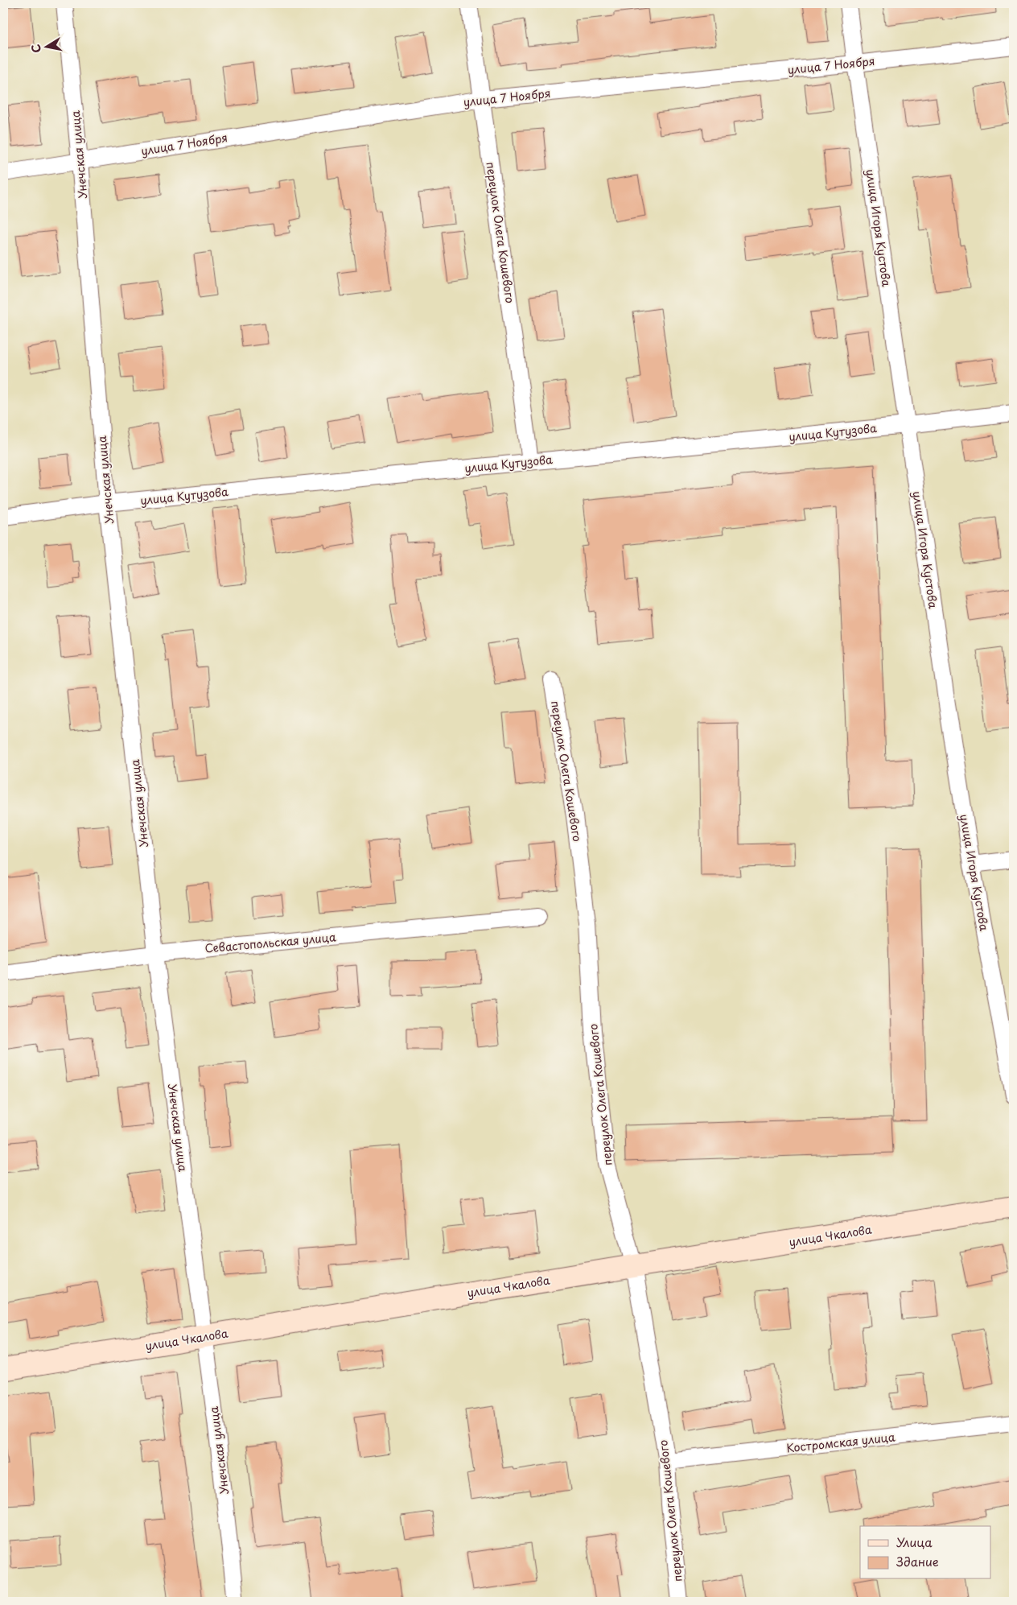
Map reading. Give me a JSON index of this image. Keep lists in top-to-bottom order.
{
  "streets": {
    "street": [
      "улица 7 Ноября",
      "Унечская улица",
      "улица Игоря Кустова",
      "переулок Олега Кошевого",
      "улица Кутузова",
      "Севастопольская улица",
      "улица Чкалова",
      "Костромская улица"
    ]
  },
  "crossings": [
    ["улица 7 Ноября", "Унечская улица"],
    ["улица 7 Ноября", "улица Игоря Кустова"],
    ["улица 7 Ноября", "переулок Олега Кошевого"],
    ["Унечская улица", "улица Кутузова"],
    ["Унечская улица", "Севастопольская улица"],
    ["Унечская улица", "улица Чкалова"],
    ["улица Игоря Кустова", "улица Кутузова"],
    ["переулок Олега Кошевого", "улица Кутузова"],
    ["переулок Олега Кошевого", "улица Чкалова"],
    ["переулок Олега Кошевого", "Костромская улица"]
  ],
  "legend": ["Улица", "Здание"],
  "north": "left"
}
